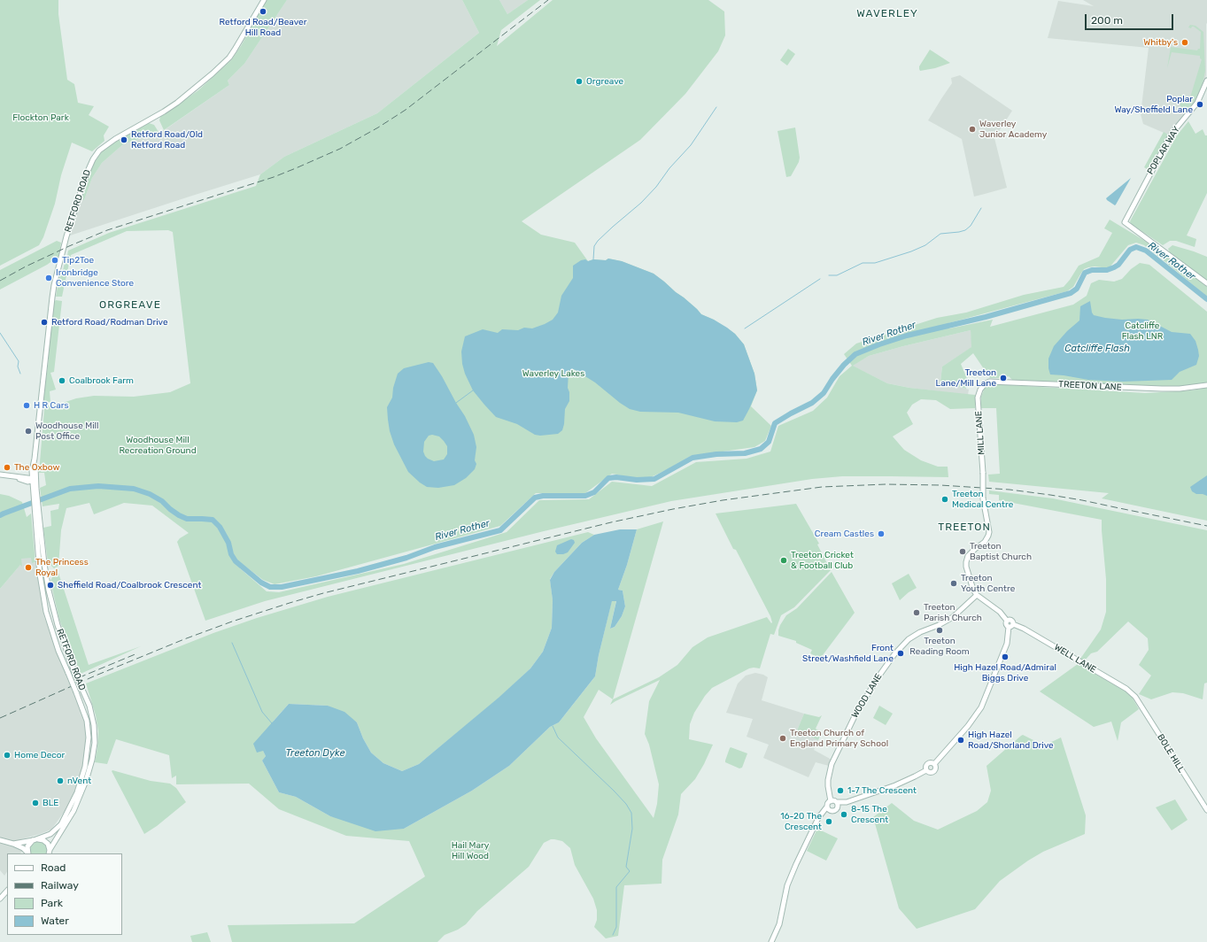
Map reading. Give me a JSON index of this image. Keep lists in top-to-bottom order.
{
  "streets": {
    "main road": [
      "POPLAR WAY",
      "RETFORD ROAD",
      "TREETON LANE",
      "MILL LANE",
      "WELL LANE",
      "WOOD LANE",
      "BOLE HILL"
    ]
  },
  "crossings": [
    ["TREETON LANE", "MILL LANE"],
    ["MILL LANE", "WOOD LANE"],
    ["WELL LANE", "BOLE HILL"]
  ],
  "districts": ["WAVERLEY", "ORGREAVE", "TREETON"],
  "water": ["River Rother", "Catcliffe Flash", "Treeton Dyke"],
  "parks": [
    "Flockton Park",
    "Catcliffe Flash LNR",
    "Waverley Lakes",
    "Woodhouse Mill Recreation Ground",
    "Hail Mary Hill Wood"
  ],
  "places": [
    "Retford Road/Beaver Hill Road",
    "Whitby's",
    "Orgreave",
    "Poplar Way/Sheffield Lane",
    "Waverley Junior Academy",
    "Retford Road/Old Retford Road",
    "Tip2Toe",
    "Ironbridge Convenience Store",
    "Retford Road/Rodman Drive",
    "Treeton Lane/Mill Lane",
    "Coalbrook Farm",
    "H R Cars",
    "Woodhouse Mill Post Office",
    "The Oxbow",
    "Treeton Medical Centre",
    "Cream Castles",
    "Treeton Baptist Church",
    "Treeton Cricket & Football Club",
    "The Princess Royal",
    "Treeton Youth Centre",
    "Sheffield Road/Coalbrook Crescent",
    "Treeton Parish Church",
    "Treeton Reading Room",
    "Front Street/Washfield Lane",
    "High Hazel Road/Admiral Biggs Drive",
    "Treeton Church of England Primary School",
    "High Hazel Road/Shorland Drive",
    "Home Decor",
    "nVent",
    "1-7 The Crescent",
    "BLE",
    "8-15 The Crescent",
    "16-20 The Crescent"
  ],
  "legend": [
    "Road",
    "Railway",
    "Park",
    "Water"
  ],
  "scale_bar": "200 m"
}
